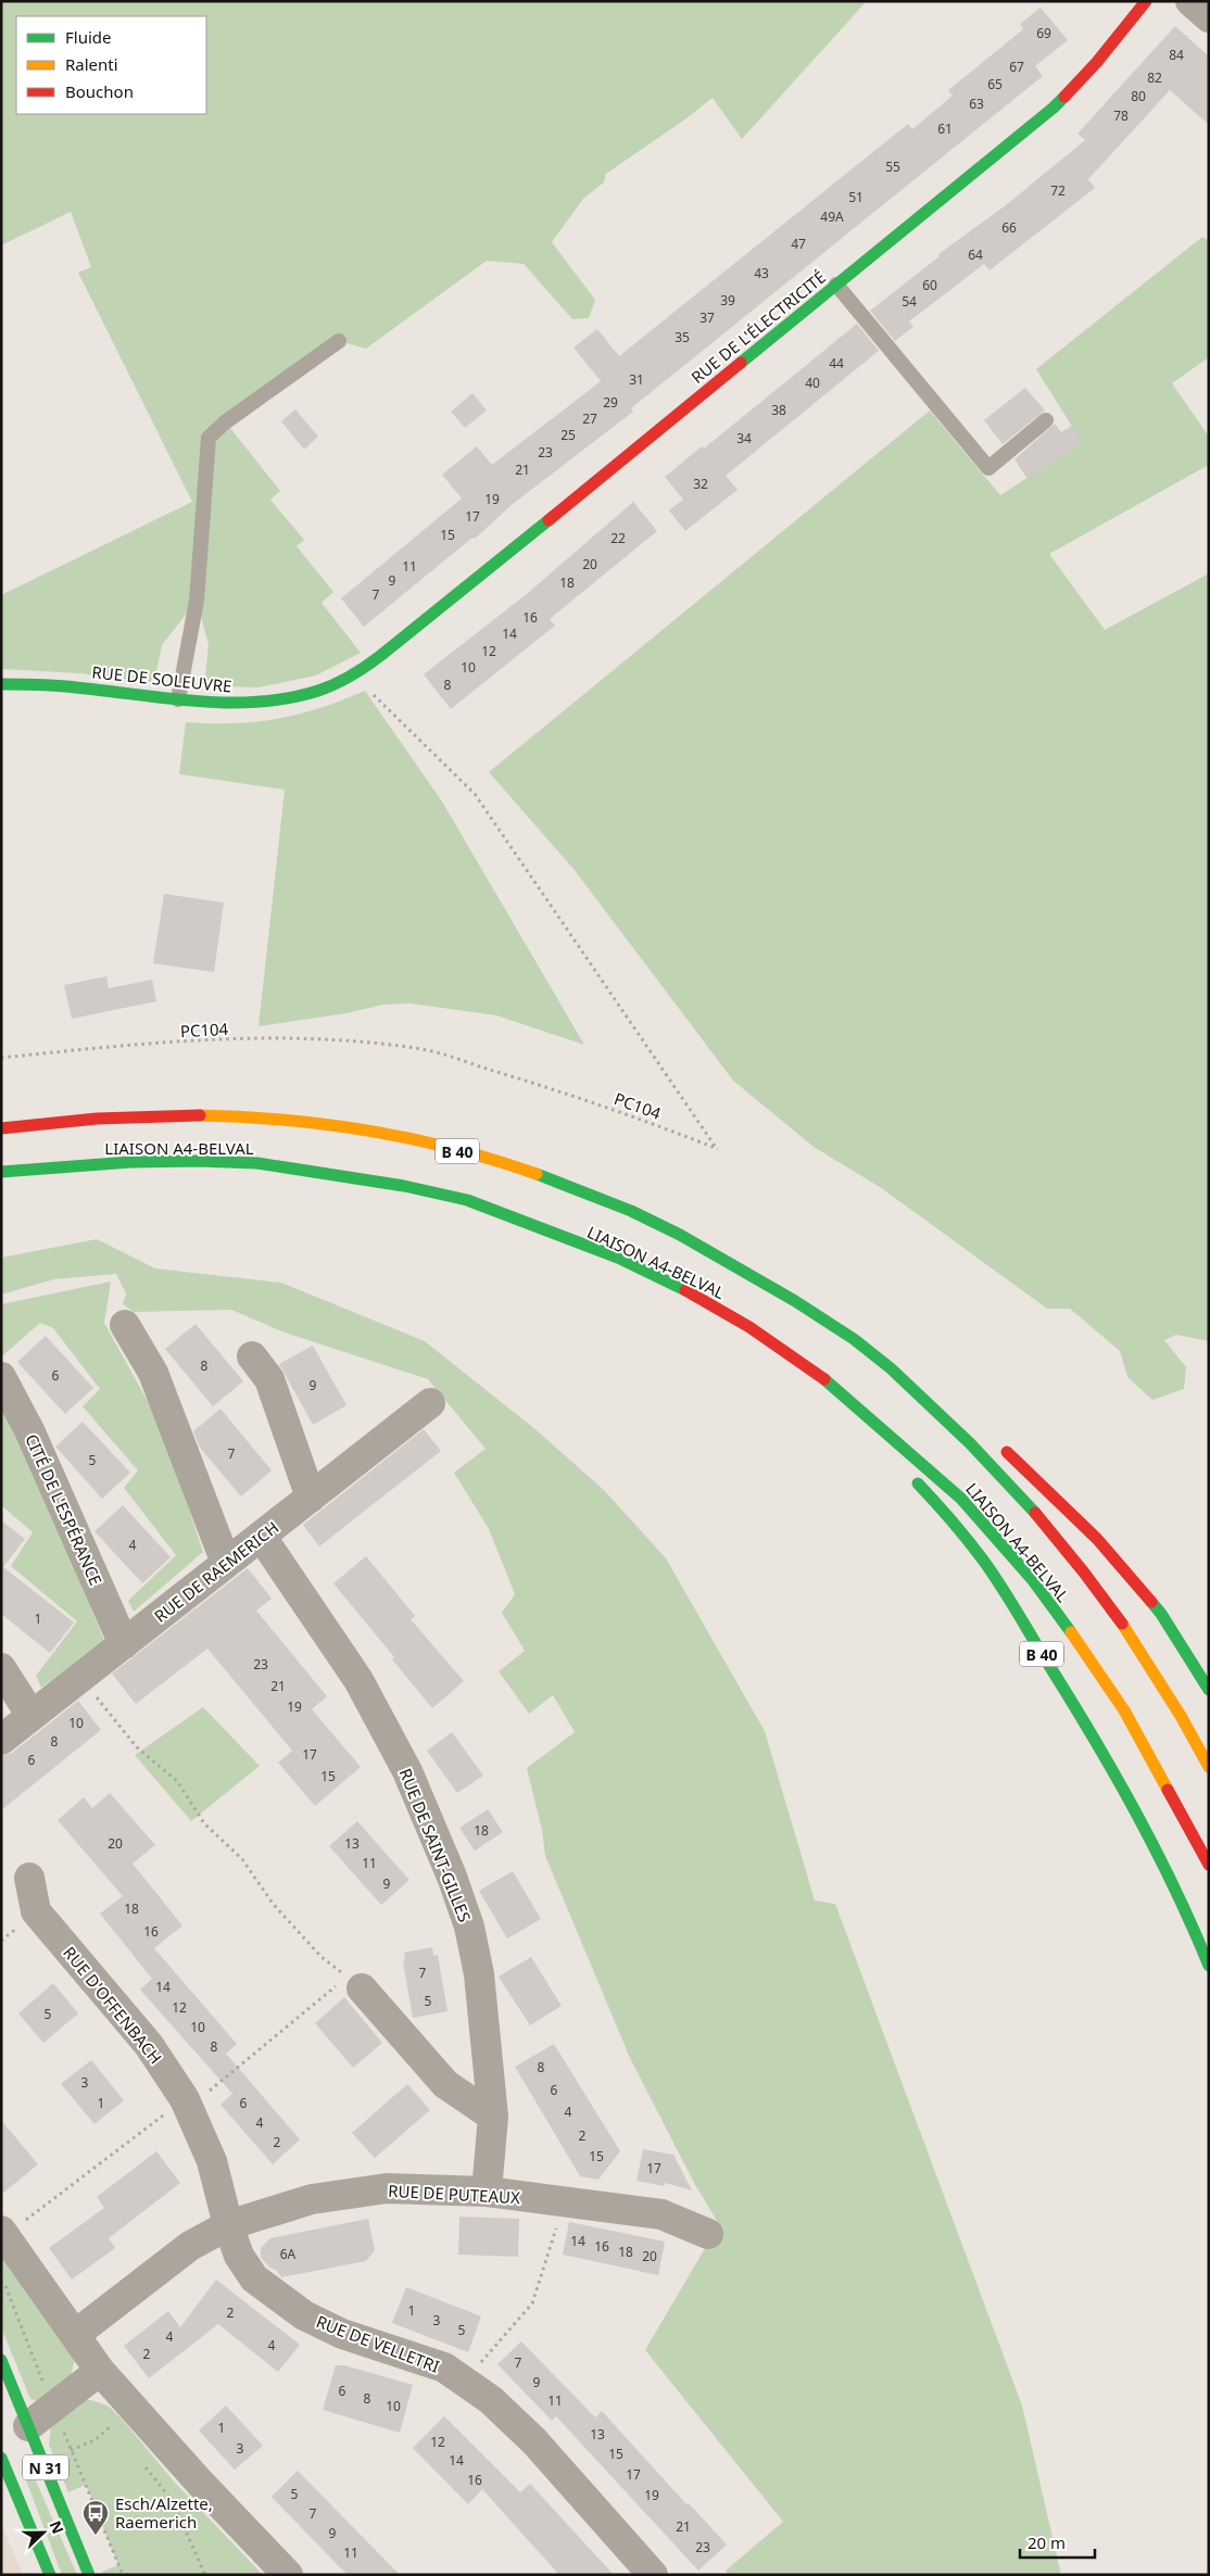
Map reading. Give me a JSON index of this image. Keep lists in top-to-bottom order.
{
  "streets": {
    "main road": [
      "RUE DE L'ÉLECTRICITÉ",
      "RUE DE SOLEUVRE",
      "LIAISON A4-BELVAL",
      "B 40",
      "N 31"
    ],
    "street": [
      "CITÉ DE L'ESPÉRANCE",
      "RUE DE RAEMERICH",
      "RUE DE SAINT-GILLES",
      "RUE D'OFFENBACH",
      "RUE DE PUTEAUX",
      "RUE DE VELLETRI"
    ],
    "path": ["PC104"]
  },
  "crossings": [
    ["RUE DE L'ÉLECTRICITÉ", "RUE DE SOLEUVRE"],
    ["LIAISON A4-BELVAL", "B 40"],
    ["CITÉ DE L'ESPÉRANCE", "RUE DE RAEMERICH"],
    ["RUE DE RAEMERICH", "RUE DE SAINT-GILLES"],
    ["RUE DE SAINT-GILLES", "RUE DE PUTEAUX"],
    ["RUE D'OFFENBACH", "RUE DE PUTEAUX"],
    ["RUE D'OFFENBACH", "RUE DE VELLETRI"],
    ["RUE DE PUTEAUX", "RUE DE VELLETRI"]
  ],
  "places": {
    "bus stop": ["Esch/Alzette, Raemerich"]
  },
  "house_numbers": [
    "69",
    "84",
    "67",
    "82",
    "65",
    "80",
    "63",
    "78",
    "61",
    "55",
    "72",
    "51",
    "49A",
    "66",
    "47",
    "64",
    "43",
    "60",
    "39",
    "54",
    "37",
    "35",
    "44",
    "31",
    "40",
    "29",
    "38",
    "27",
    "25",
    "34",
    "23",
    "21",
    "32",
    "19",
    "17",
    "15",
    "22",
    "20",
    "11",
    "9",
    "18",
    "7",
    "16",
    "14",
    "12",
    "10",
    "8",
    "8",
    "6",
    "9",
    "7",
    "5",
    "4",
    "1",
    "23",
    "21",
    "19",
    "10",
    "8",
    "17",
    "6",
    "15",
    "18",
    "20",
    "13",
    "11",
    "9",
    "18",
    "16",
    "7",
    "14",
    "5",
    "12",
    "5",
    "10",
    "8",
    "8",
    "3",
    "6",
    "1",
    "6",
    "4",
    "4",
    "2",
    "2",
    "15",
    "17",
    "14",
    "16",
    "18",
    "6A",
    "20",
    "1",
    "2",
    "3",
    "5",
    "4",
    "4",
    "2",
    "7",
    "9",
    "6",
    "8",
    "11",
    "10",
    "1",
    "13",
    "12",
    "3",
    "15",
    "14",
    "17",
    "16",
    "5",
    "19",
    "7",
    "21",
    "9",
    "23",
    "11"
  ],
  "legend": ["Fluide", "Ralenti", "Bouchon"],
  "scale_bar": "20 m",
  "north": "right"
}
